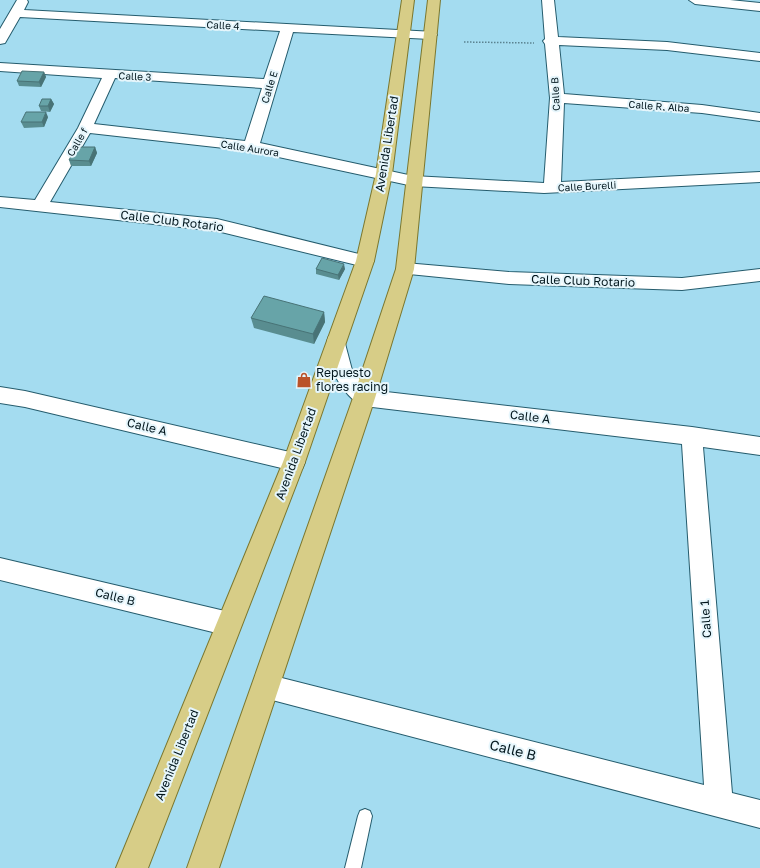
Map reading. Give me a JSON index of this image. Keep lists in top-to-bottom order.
{
  "streets": {
    "main road": ["Avenida Libertad"],
    "street": [
      "Calle 4",
      "Calle 3",
      "Calle E",
      "Calle B",
      "Calle R. Alba",
      "Calle f",
      "Calle Aurora",
      "Calle Burelli",
      "Calle Club Rotario",
      "Calle A",
      "Calle 1"
    ]
  },
  "crossings": [
    ["Calle 4", "Calle E"],
    ["Calle 4", "Avenida Libertad"],
    ["Calle 3", "Calle E"],
    ["Calle 3", "Calle f"],
    ["Calle E", "Calle Aurora"],
    ["Calle B", "Calle R. Alba"],
    ["Calle B", "Avenida Libertad"],
    ["Calle B", "Calle Burelli"],
    ["Calle B", "Calle 1"],
    ["Calle f", "Calle Aurora"],
    ["Calle f", "Calle Club Rotario"],
    ["Avenida Libertad", "Calle Aurora"],
    ["Avenida Libertad", "Calle Club Rotario"],
    ["Avenida Libertad", "Calle A"],
    ["Calle Aurora", "Calle Burelli"],
    ["Calle A", "Calle 1"]
  ],
  "places": {
    "shop": ["Repuesto flores racing"]
  }
}
